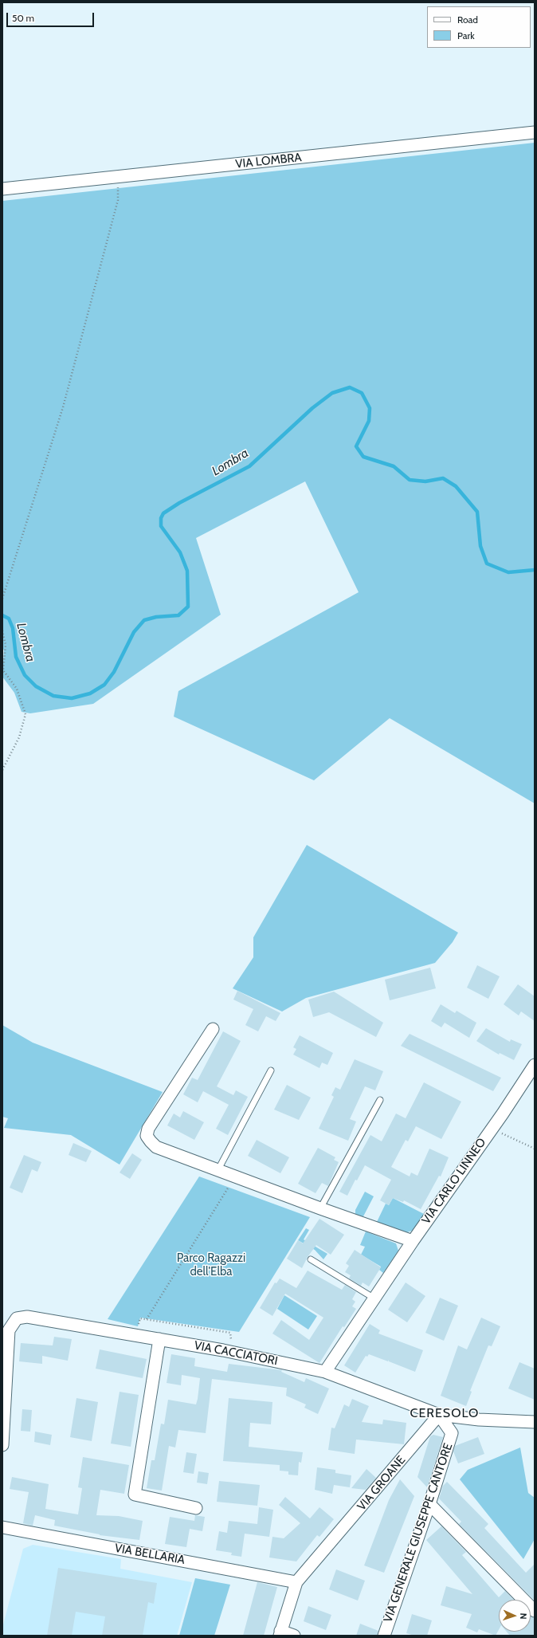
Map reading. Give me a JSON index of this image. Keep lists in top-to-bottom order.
{
  "streets": {
    "street": [
      "VIA LOMBRA",
      "VIA CARLO LINNEO",
      "VIA CACCIATORI",
      "VIA GROANE",
      "VIA GENERALE GIUSEPPE CANTORE",
      "VIA BELLARIA"
    ]
  },
  "crossings": [
    ["VIA CARLO LINNEO", "VIA CACCIATORI"],
    ["VIA CACCIATORI", "VIA GROANE"],
    ["VIA CACCIATORI", "VIA GENERALE GIUSEPPE CANTORE"],
    ["VIA GROANE", "VIA GENERALE GIUSEPPE CANTORE"],
    ["VIA GROANE", "VIA BELLARIA"]
  ],
  "districts": ["CERESOLO"],
  "water": ["Lombra"],
  "parks": ["Parco Ragazzi dell'Elba"],
  "legend": ["Road", "Park"],
  "scale_bar": "50 m",
  "north": "right"
}
